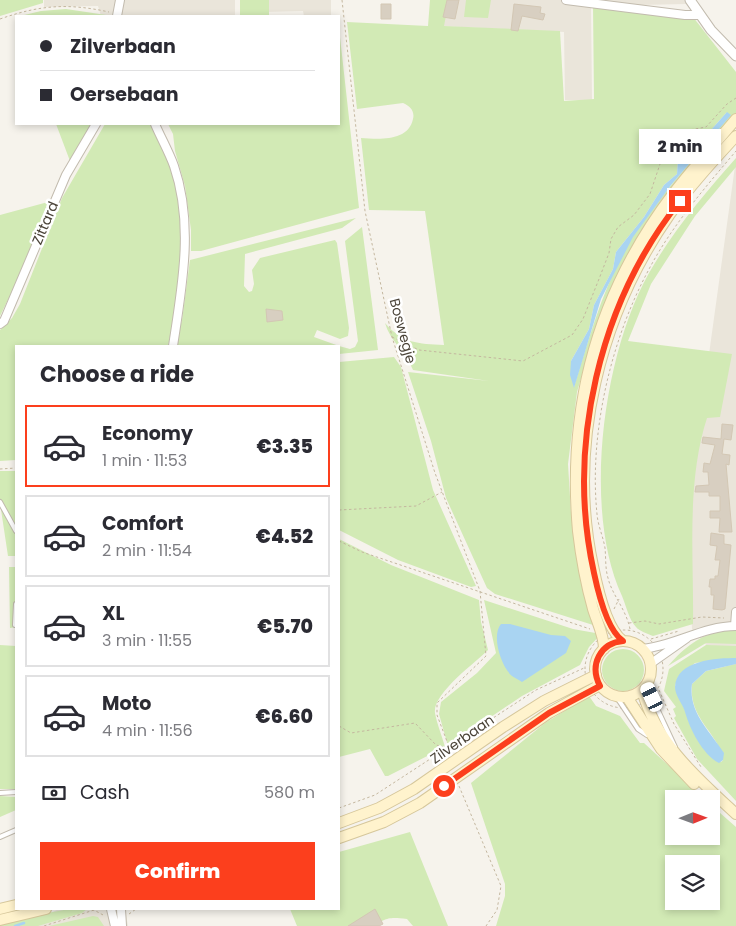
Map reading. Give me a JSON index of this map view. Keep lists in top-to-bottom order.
{
  "streets": {
    "main road": ["Zilverbaan"],
    "street": ["Zittard"],
    "path": ["Boswegje"]
  },
  "crossings": [
    ["Boswegje", "Zilverbaan"]
  ],
  "north": "right",
  "page": {
    "banner": ["Zilverbaan", "Oersebaan"],
    "bubble": "2 min",
    "heading": "Choose a ride",
    "list": [
      {
        "name": "Economy",
        "note": "1 min · 11:53",
        "value": "€3.35"
      },
      {
        "name": "Comfort",
        "note": "2 min · 11:54",
        "value": "€4.52"
      },
      {
        "name": "XL",
        "note": "3 min · 11:55",
        "value": "€5.70"
      },
      {
        "name": "Moto",
        "note": "4 min · 11:56",
        "value": "€6.60"
      }
    ],
    "pay": ["Cash", "580 m"],
    "buttons": "Confirm"
  }
}
